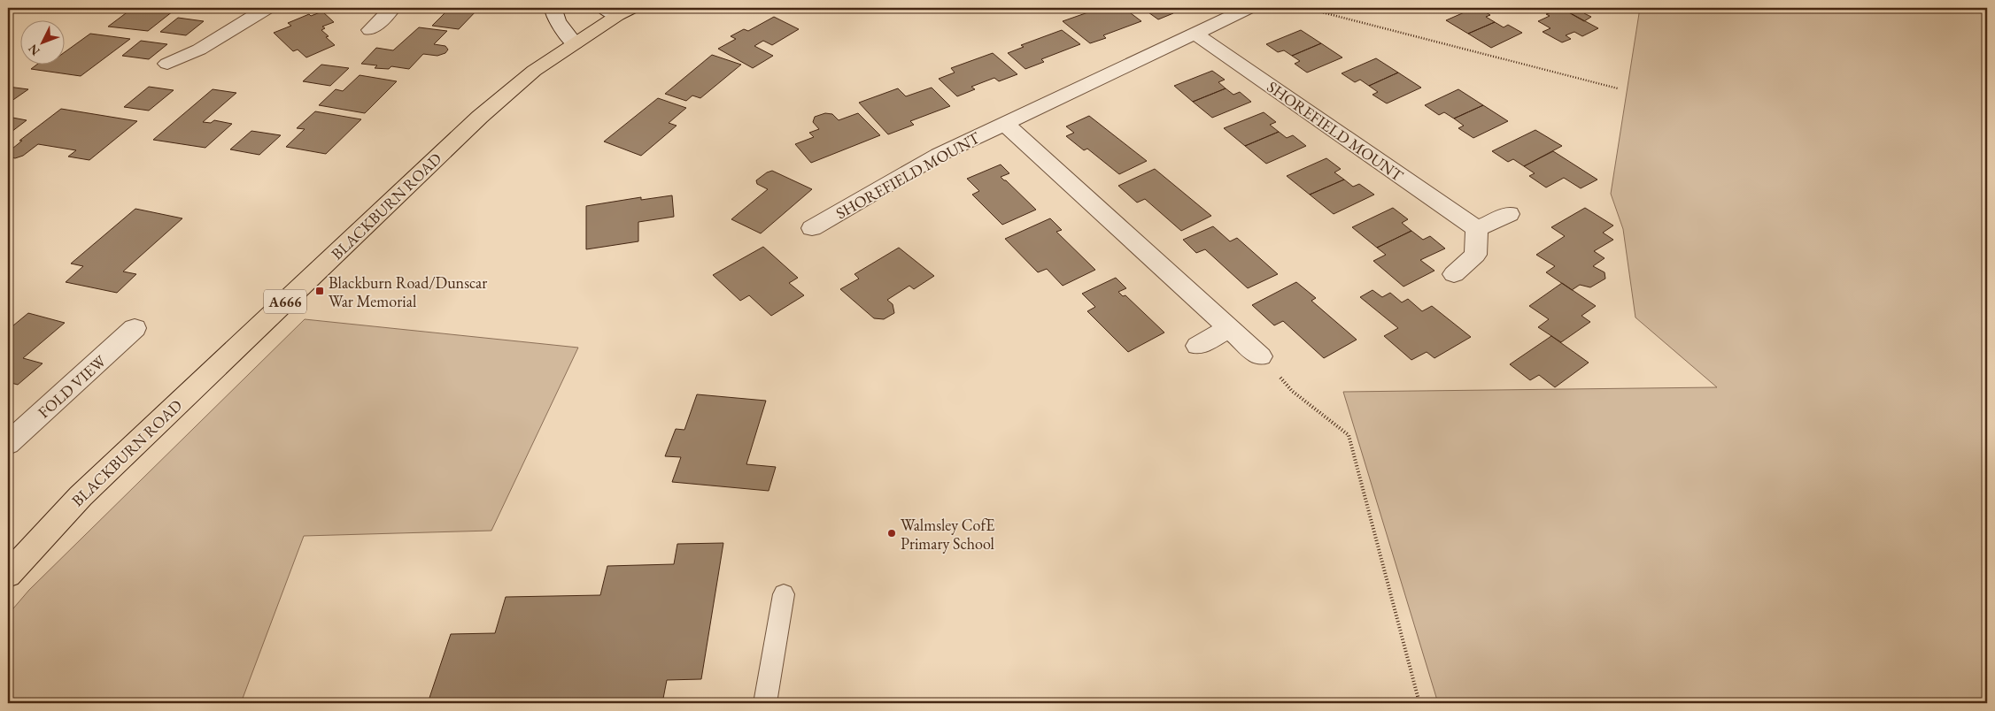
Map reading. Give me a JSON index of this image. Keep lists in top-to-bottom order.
{
  "streets": {
    "highway": ["BLACKBURN ROAD", "A666"],
    "street": ["SHOREFIELD MOUNT", "FOLD VIEW"]
  },
  "places": {
    "transit": ["Blackburn Road/Dunscar War Memorial"],
    "other": ["Walmsley CofE Primary School"]
  },
  "north": "bottom left"
}
